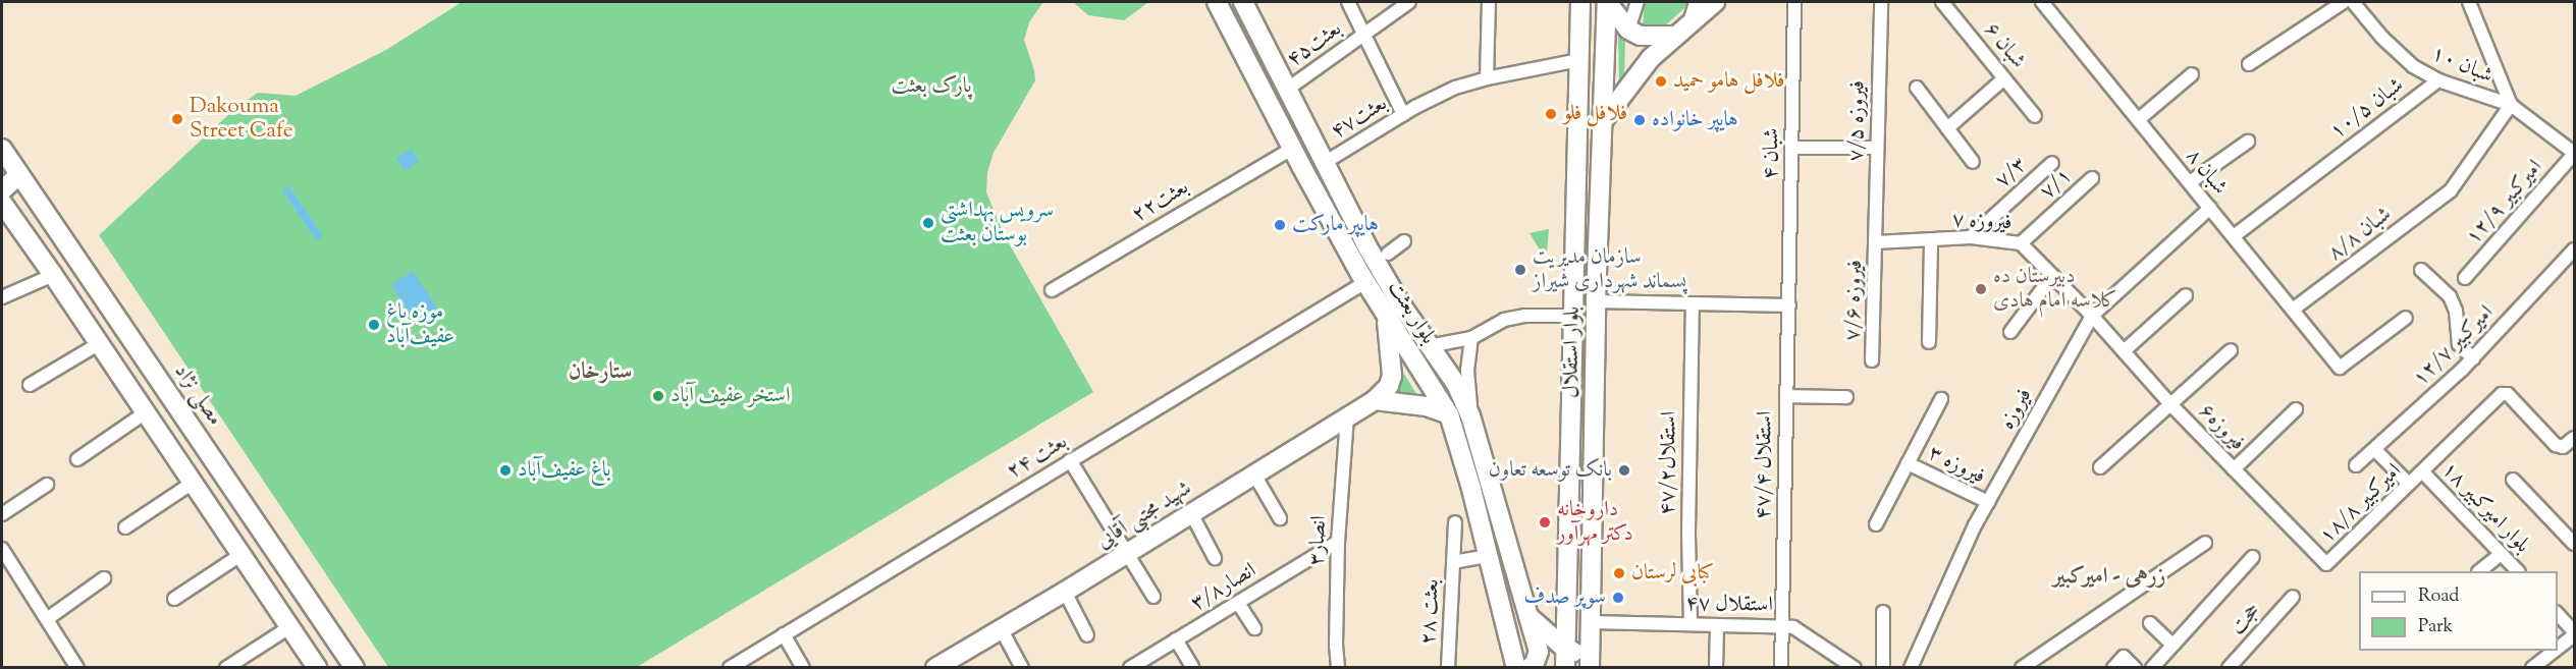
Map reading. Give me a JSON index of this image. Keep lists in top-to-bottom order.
{
  "streets": {
    "main road": [
      "بلوار بعثت",
      "بلوار استقلال",
      "مصلی نژاد",
      "شهید مجتبی آقایی"
    ],
    "street": [
      "بعثت۴۵",
      "۶ شبان",
      "۱۰ شبان",
      "۱۰/۵ شبان",
      "بعثت۴۷",
      "۷/۵ فیروزه",
      "۴ شبان",
      "۸ شبان",
      "۷/۳",
      "۷/۱",
      "بعثت۲۲",
      "۱۲/۹ امیرکبیر",
      "۷ فیروزه",
      "۸/۸ شبان",
      "۷/۶ فیروزه",
      "۱۲/۷ امیرکبیر",
      "فیروزه",
      "فیروزه۶",
      "بعثت ۲۴",
      "استقلال۴۷/۲",
      "۴۷/۴ استقلال",
      "۳ فیروزه",
      "۱۸/۸ امیرکبیر",
      "۱۸ بلوار امیرکبیر",
      "انصار۳",
      "انصار۳/۸",
      "۴۷ استقلال",
      "بعثت ۲۸",
      "حجت"
    ]
  },
  "crossings": [
    ["بعثت۴۵", "بلوار بعثت"],
    ["۱۰ شبان", "۱۰/۵ شبان"],
    ["۱۰ شبان", "۸/۸ شبان"],
    ["۱۰/۵ شبان", "۸ شبان"],
    ["بعثت۴۷", "بلوار بعثت"],
    ["بعثت۴۷", "بلوار استقلال"],
    ["۷/۵ فیروزه", "۷ فیروزه"],
    ["۷/۵ فیروزه", "۷/۶ فیروزه"],
    ["۴ شبان", "۴۷/۴ استقلال"],
    ["۸ شبان", "۸/۸ شبان"],
    ["۸ شبان", "فیروزه"],
    ["۷/۳", "۷ فیروزه"],
    ["۷/۱", "۷ فیروزه"],
    ["بعثت۲۲", "بلوار بعثت"],
    ["۷ فیروزه", "۷/۶ فیروزه"],
    ["۷ فیروزه", "فیروزه"],
    ["۷ فیروزه", "فیروزه۶"],
    ["بلوار بعثت", "بعثت ۲۴"],
    ["بلوار بعثت", "بعثت ۲۸"],
    ["بلوار استقلال", "۴۷ استقلال"],
    ["فیروزه", "فیروزه۶"],
    ["فیروزه", "۳ فیروزه"],
    ["فیروزه۶", "۱۸/۸ امیرکبیر"],
    ["استقلال۴۷/۲", "۴۷ استقلال"],
    ["۴۷/۴ استقلال", "۴۷ استقلال"],
    ["۱۸/۸ امیرکبیر", "۱۸ بلوار امیرکبیر"],
    ["شهید مجتبی آقایی", "انصار۳"],
    ["انصار۳", "انصار۳/۸"]
  ],
  "districts": ["ستارخان", "زرهی - امیرکبیر"],
  "parks": ["پارک بعثت"],
  "places": [
    "فلافل هامو حمید",
    "فلافل فلو",
    "Dakouma Street Cafe",
    "هایپر خانواده",
    "سرویس بهداشتی بوستان بعثت",
    "هایپر مارکت",
    "سازمان مدیریت پسماند شهرداری شیراز",
    "دبیرستان ده کلاسه امام هادی",
    "موزه باغ عفیف‌آباد",
    "استخر عفیف آباد",
    "باغ عفیف‌آباد",
    "بانک توسعه تعاون",
    "داروخانه دکتر مهرآور",
    "کبابی لرستان",
    "سوپر صدف"
  ],
  "legend": ["Road", "Park"]
}
